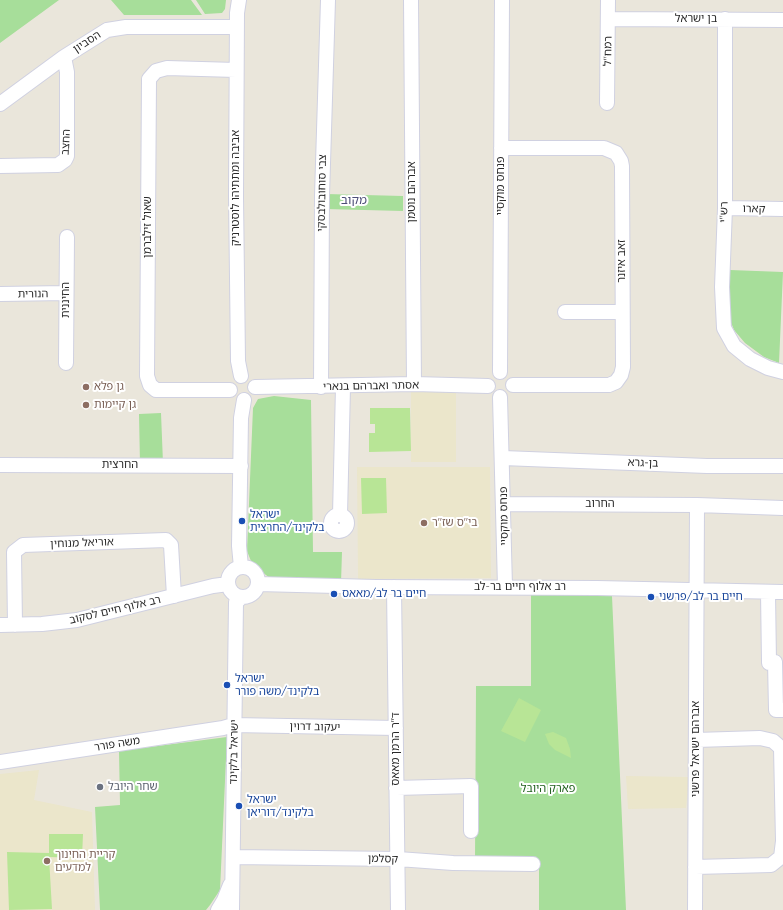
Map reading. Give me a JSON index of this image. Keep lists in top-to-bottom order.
{
  "streets": {
    "street": [
      "בן ישראל",
      "הסביון",
      "רמח\"ל",
      "החצב",
      "פנחס מוקסיי",
      "אביבה ומתתיהו לוסטרניק",
      "אברהם נוטמן",
      "צבי סוחובולבסקי",
      "קארו",
      "רש\"י",
      "שאול זילברמן",
      "זאב איזנר",
      "הנורית",
      "החיננית",
      "אסתר ואברהם בנארי",
      "בן-גרא",
      "החרצית",
      "החרוב",
      "אוריאל מנוחין",
      "רב אלוף חיים בר-לב",
      "רב אלוף חיים לסקוב",
      "יעקוב דרוין",
      "משה פורר",
      "ד\"ר הרמן מאאס",
      "אברהם ישראל פרשני",
      "ישראל בלקינד",
      "קסלמן"
    ]
  },
  "crossings": [
    ["בן ישראל", "רמח\"ל"],
    ["בן ישראל", "רש\"י"],
    ["הסביון", "החצב"],
    ["הסביון", "אביבה ומתתיהו לוסטרניק"],
    ["פנחס מוקסיי", "זאב איזנר"],
    ["פנחס מוקסיי", "אסתר ואברהם בנארי"],
    ["פנחס מוקסיי", "בן-גרא"],
    ["פנחס מוקסיי", "החרוב"],
    ["פנחס מוקסיי", "רב אלוף חיים בר-לב"],
    ["אביבה ומתתיהו לוסטרניק", "שאול זילברמן"],
    ["אביבה ומתתיהו לוסטרניק", "אסתר ואברהם בנארי"],
    ["אברהם נוטמן", "אסתר ואברהם בנארי"],
    ["צבי סוחובולבסקי", "אסתר ואברהם בנארי"],
    ["קארו", "רש\"י"],
    ["שאול זילברמן", "אסתר ואברהם בנארי"],
    ["זאב איזנר", "אסתר ואברהם בנארי"],
    ["הנורית", "החיננית"],
    ["אוריאל מנוחין", "רב אלוף חיים לסקוב"],
    ["רב אלוף חיים בר-לב", "רב אלוף חיים לסקוב"],
    ["רב אלוף חיים בר-לב", "ד\"ר הרמן מאאס"],
    ["רב אלוף חיים בר-לב", "אברהם ישראל פרשני"],
    ["רב אלוף חיים בר-לב", "ישראל בלקינד"],
    ["רב אלוף חיים לסקוב", "ישראל בלקינד"],
    ["יעקוב דרוין", "משה פורר"],
    ["יעקוב דרוין", "ד\"ר הרמן מאאס"],
    ["יעקוב דרוין", "ישראל בלקינד"],
    ["משה פורר", "ישראל בלקינד"],
    ["ד\"ר הרמן מאאס", "קסלמן"],
    ["ישראל בלקינד", "קסלמן"]
  ],
  "districts": ["מקוב"],
  "parks": ["פארק היובל"],
  "places": [
    "גן פלא",
    "גן קיימות",
    "ישראל בלקינד/החרצית",
    "בי\"ס שז\"ר",
    "חיים בר לב/מאאס",
    "חיים בר לב/פרשני",
    "ישראל בלקינד/משה פורר",
    "שחר היובל",
    "ישראל בלקינד/דוריאן",
    "קריית החינוך למדעים"
  ]
}
